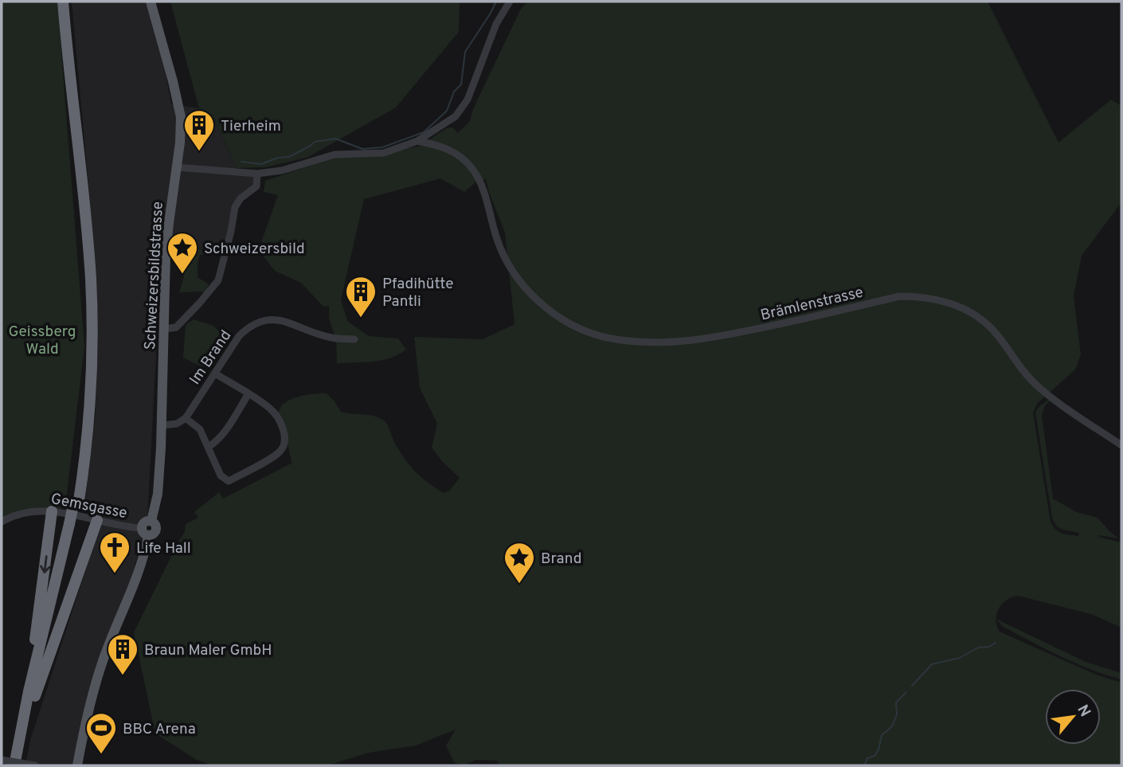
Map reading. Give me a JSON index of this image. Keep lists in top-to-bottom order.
{
  "streets": {
    "main road": ["Schweizersbildstrasse"],
    "street": ["Brämlenstrasse", "Im Brand", "Gemsgasse"]
  },
  "crossings": [
    ["Schweizersbildstrasse", "Gemsgasse"]
  ],
  "parks": ["Geissberg Wald"],
  "places": {
    "building": ["Tierheim", "Pfadihütte Pantli", "Braun Maler GmbH"],
    "place": ["Schweizersbild", "Brand"],
    "church": ["Life Hall"],
    "sports": ["BBC Arena"]
  },
  "north": "top right"
}
